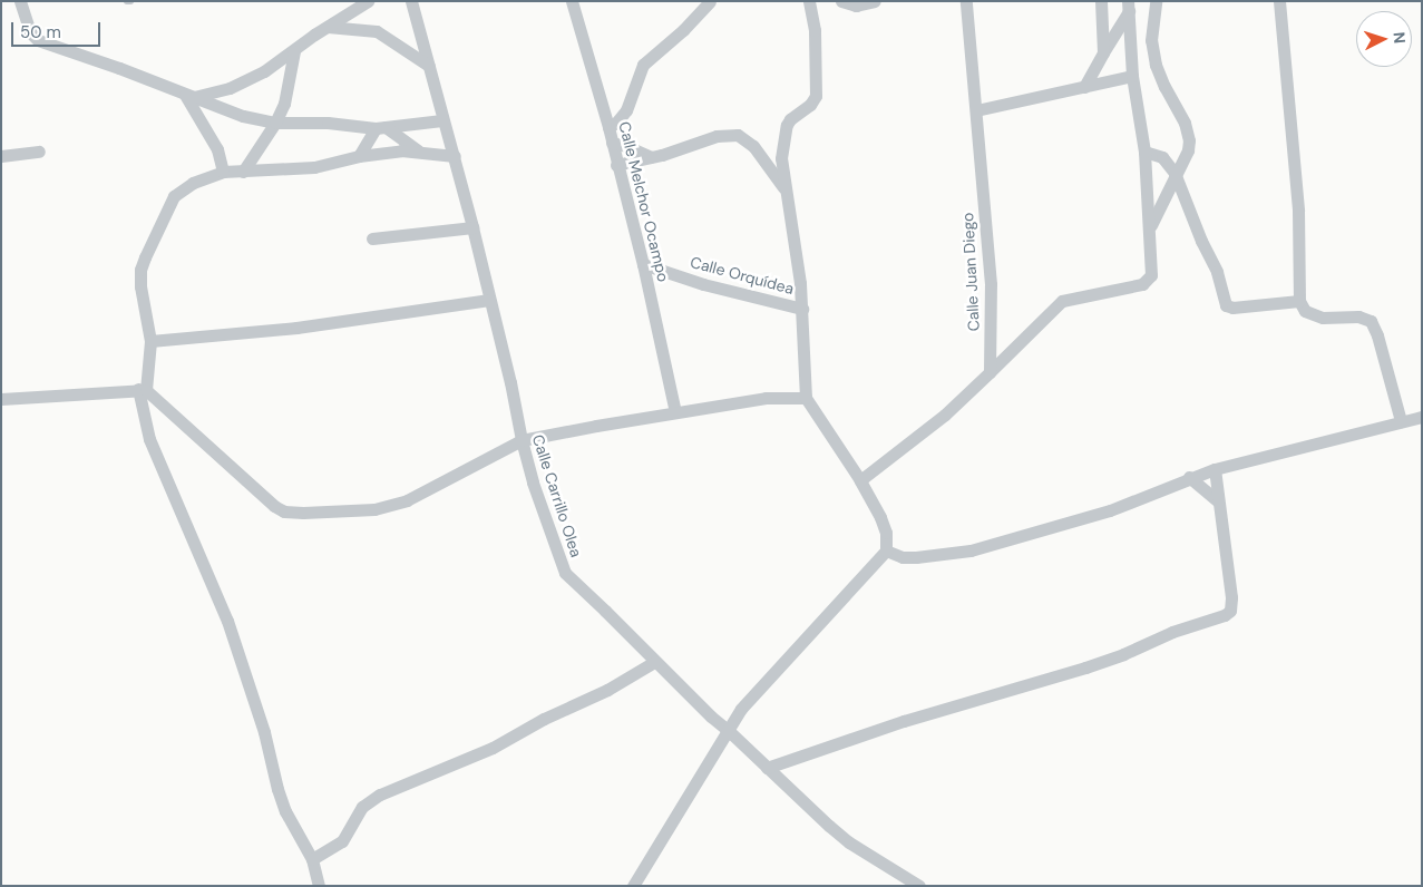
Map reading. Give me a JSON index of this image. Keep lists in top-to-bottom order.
{
  "streets": {
    "street": [
      "Calle Melchor Ocampo",
      "Calle Juan Diego",
      "Calle Orquídea",
      "Calle Carrillo Olea"
    ]
  },
  "crossings": [
    ["Calle Melchor Ocampo", "Calle Orquídea"]
  ],
  "scale_bar": "50 m",
  "north": "right"
}
